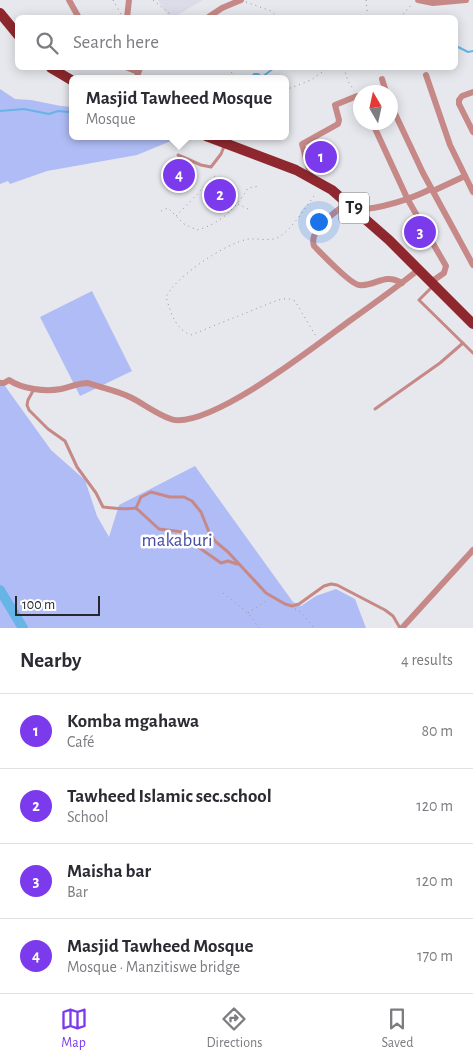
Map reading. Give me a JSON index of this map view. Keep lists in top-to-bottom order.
{
  "streets": {
    "highway": ["T9"]
  },
  "parks": ["makaburi"],
  "scale_bar": "100 m",
  "north": "top",
  "page": {
    "search": "Search here",
    "popup": ["Masjid Tawheed Mosque", "Mosque"],
    "pins": [
      "1",
      "4",
      "2",
      "3"
    ],
    "scale": "100 m",
    "heading": ["Nearby", "4 results"],
    "list": [
      {
        "mark": "1",
        "name": "Komba mgahawa",
        "note": "Café",
        "value": "80 m"
      },
      {
        "mark": "2",
        "name": "Tawheed Islamic sec.school",
        "note": "School",
        "value": "120 m"
      },
      {
        "mark": "3",
        "name": "Maisha bar",
        "note": "Bar",
        "value": "120 m"
      },
      {
        "mark": "4",
        "name": "Masjid Tawheed Mosque",
        "note": "Mosque · Manzitiswe bridge",
        "value": "170 m"
      }
    ],
    "nav": ["Map", "Directions", "Saved"]
  }
}
